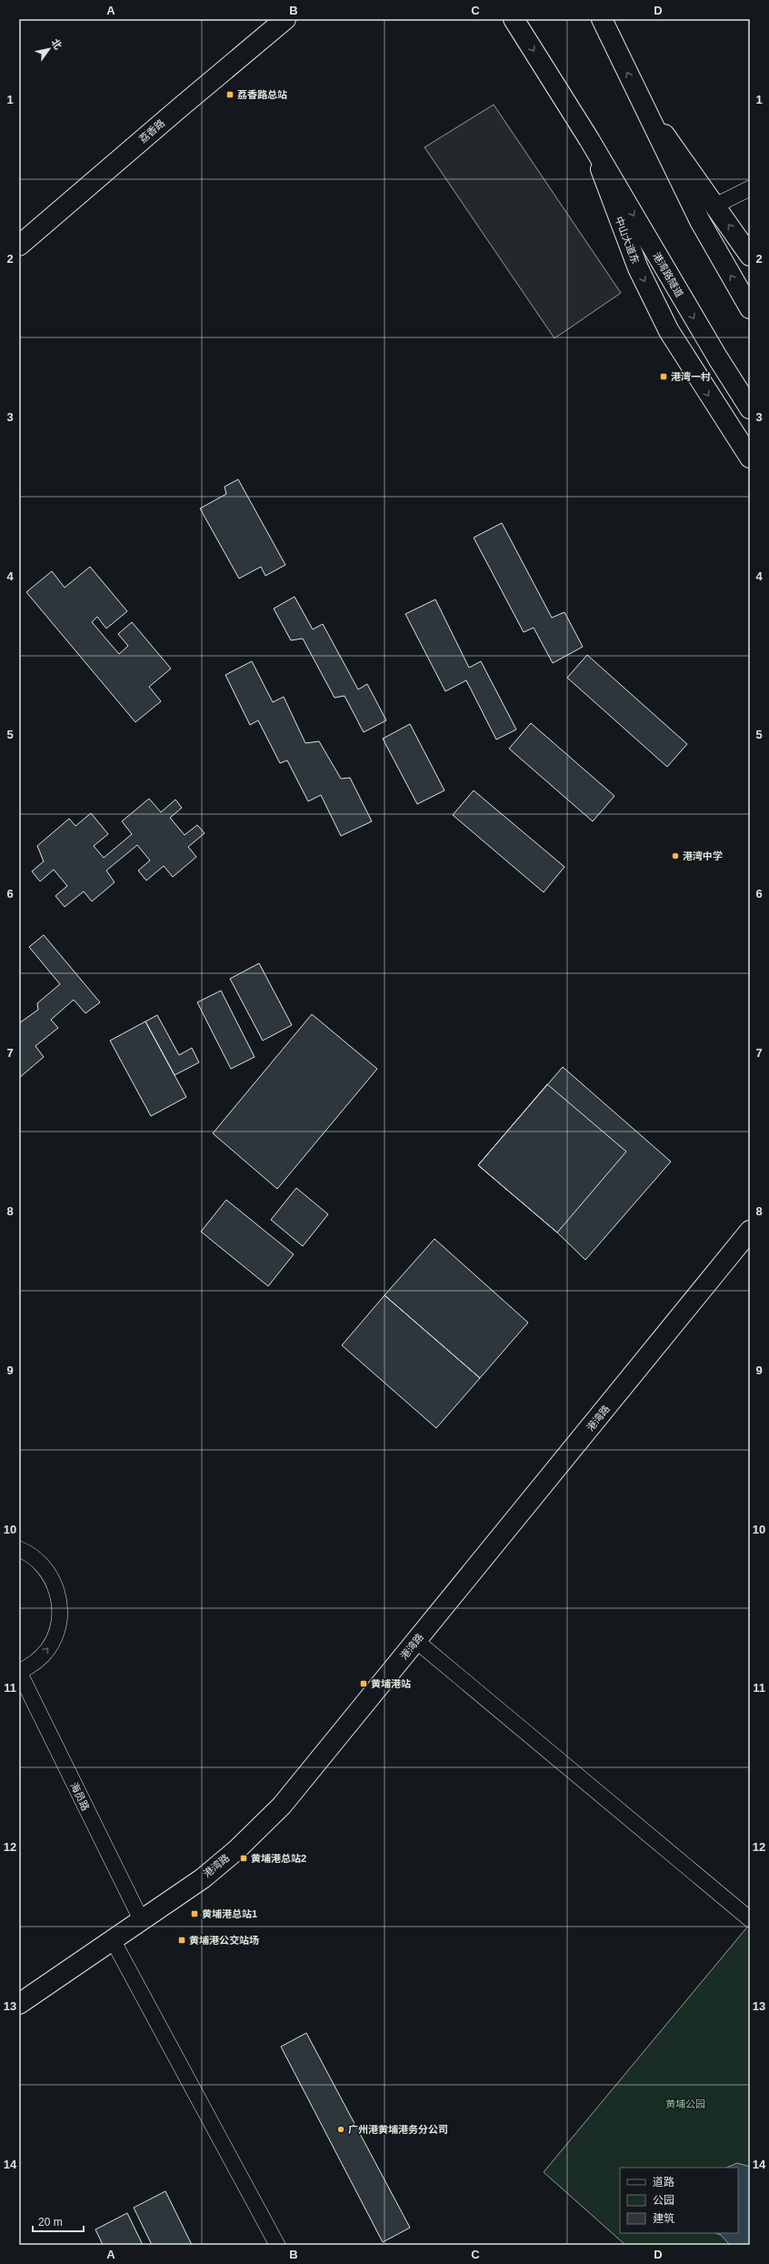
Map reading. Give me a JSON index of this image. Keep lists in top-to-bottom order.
{
  "streets": {
    "main road": [
      "荔香路",
      "中山大道东",
      "港湾路隧道",
      "港湾路"
    ],
    "street": ["海员路"]
  },
  "crossings": [
    ["中山大道东", "港湾路隧道"],
    ["港湾路", "海员路"]
  ],
  "parks": ["黄埔公园"],
  "places": {
    "transit": [
      "荔香路总站",
      "港湾一村",
      "黄埔港站",
      "黄埔港总站2",
      "黄埔港总站1",
      "黄埔港公交站场"
    ],
    "other": ["港湾中学", "广州港黄埔港务分公司"]
  },
  "legend": ["道路", "公园", "建筑"],
  "scale_bar": "20 m",
  "north": "top right",
  "grid": {
    "columns": [
      "A",
      "B",
      "C",
      "D"
    ],
    "rows": [
      "1",
      "2",
      "3",
      "4",
      "5",
      "6",
      "7",
      "8",
      "9",
      "10",
      "11",
      "12",
      "13",
      "14"
    ]
  }
}
